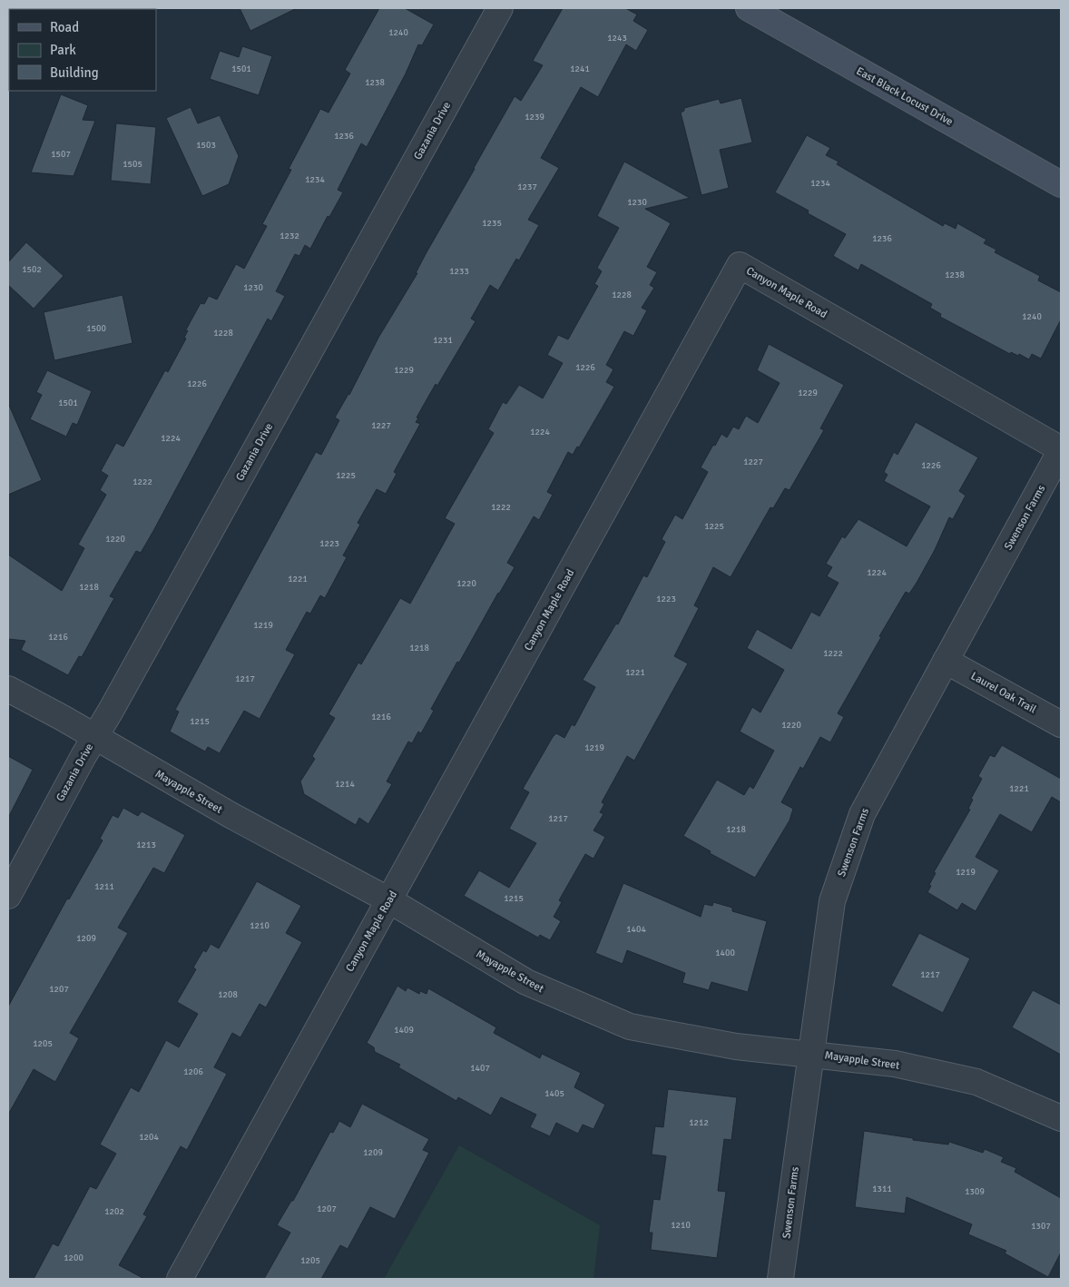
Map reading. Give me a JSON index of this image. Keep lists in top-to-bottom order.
{
  "streets": {
    "street": [
      "East Black Locust Drive",
      "Gazania Drive",
      "Canyon Maple Road",
      "Swenson Farms",
      "Laurel Oak Trail",
      "Mayapple Street"
    ]
  },
  "crossings": [
    ["Gazania Drive", "Mayapple Street"],
    ["Canyon Maple Road", "Swenson Farms"],
    ["Canyon Maple Road", "Mayapple Street"],
    ["Swenson Farms", "Laurel Oak Trail"],
    ["Swenson Farms", "Mayapple Street"]
  ],
  "house_numbers": [
    "1240",
    "1243",
    "1501",
    "1241",
    "1238",
    "1239",
    "1236",
    "1503",
    "1507",
    "1505",
    "1234",
    "1234",
    "1237",
    "1230",
    "1235",
    "1232",
    "1236",
    "1502",
    "1233",
    "1238",
    "1230",
    "1228",
    "1240",
    "1500",
    "1228",
    "1231",
    "1226",
    "1229",
    "1226",
    "1229",
    "1501",
    "1227",
    "1224",
    "1224",
    "1227",
    "1226",
    "1225",
    "1222",
    "1222",
    "1225",
    "1220",
    "1223",
    "1224",
    "1221",
    "1220",
    "1218",
    "1223",
    "1219",
    "1216",
    "1218",
    "1222",
    "1221",
    "1217",
    "1216",
    "1215",
    "1220",
    "1219",
    "1214",
    "1221",
    "1217",
    "1218",
    "1213",
    "1219",
    "1211",
    "1215",
    "1210",
    "1404",
    "1209",
    "1400",
    "1217",
    "1207",
    "1208",
    "1409",
    "1205",
    "1407",
    "1206",
    "1405",
    "1212",
    "1204",
    "1209",
    "1311",
    "1309",
    "1207",
    "1202",
    "1210",
    "1307",
    "1200",
    "1205"
  ],
  "legend": ["Road", "Park", "Building"]
}
